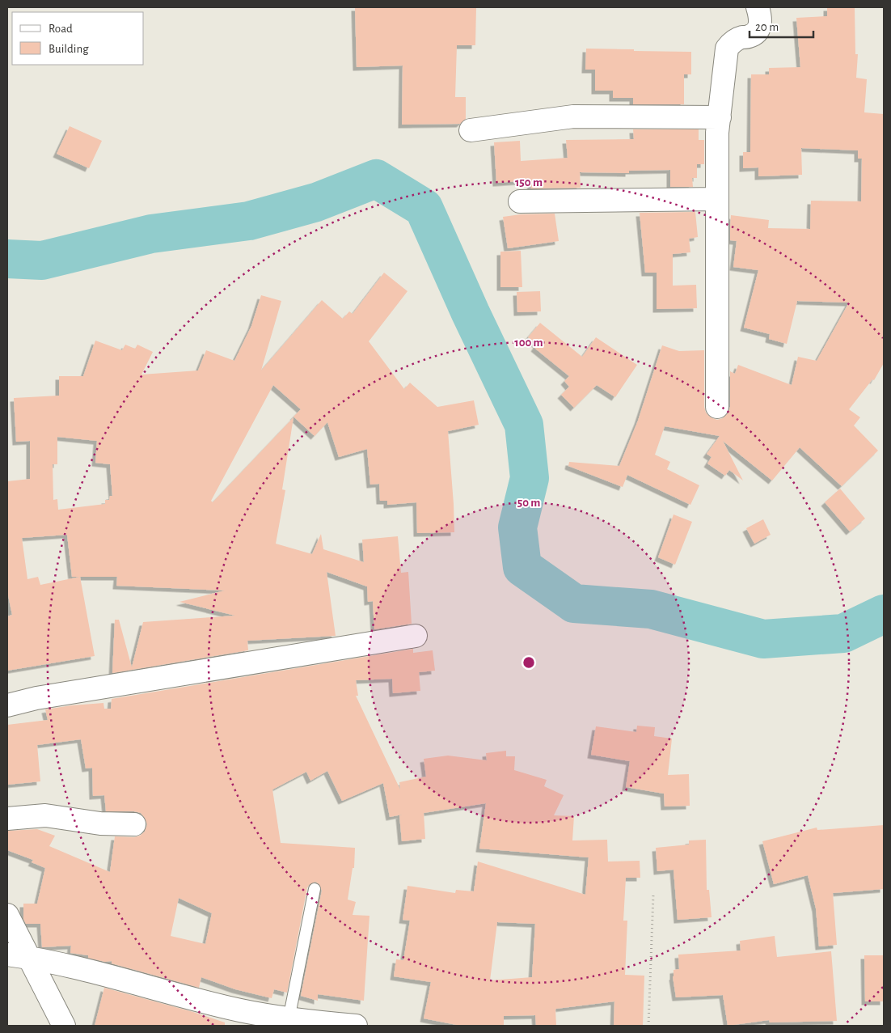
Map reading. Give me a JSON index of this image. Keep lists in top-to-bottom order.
{
  "legend": ["Road", "Building"],
  "scale_bar": "20 m",
  "rings": ["150 m", "100 m", "50 m"]
}
